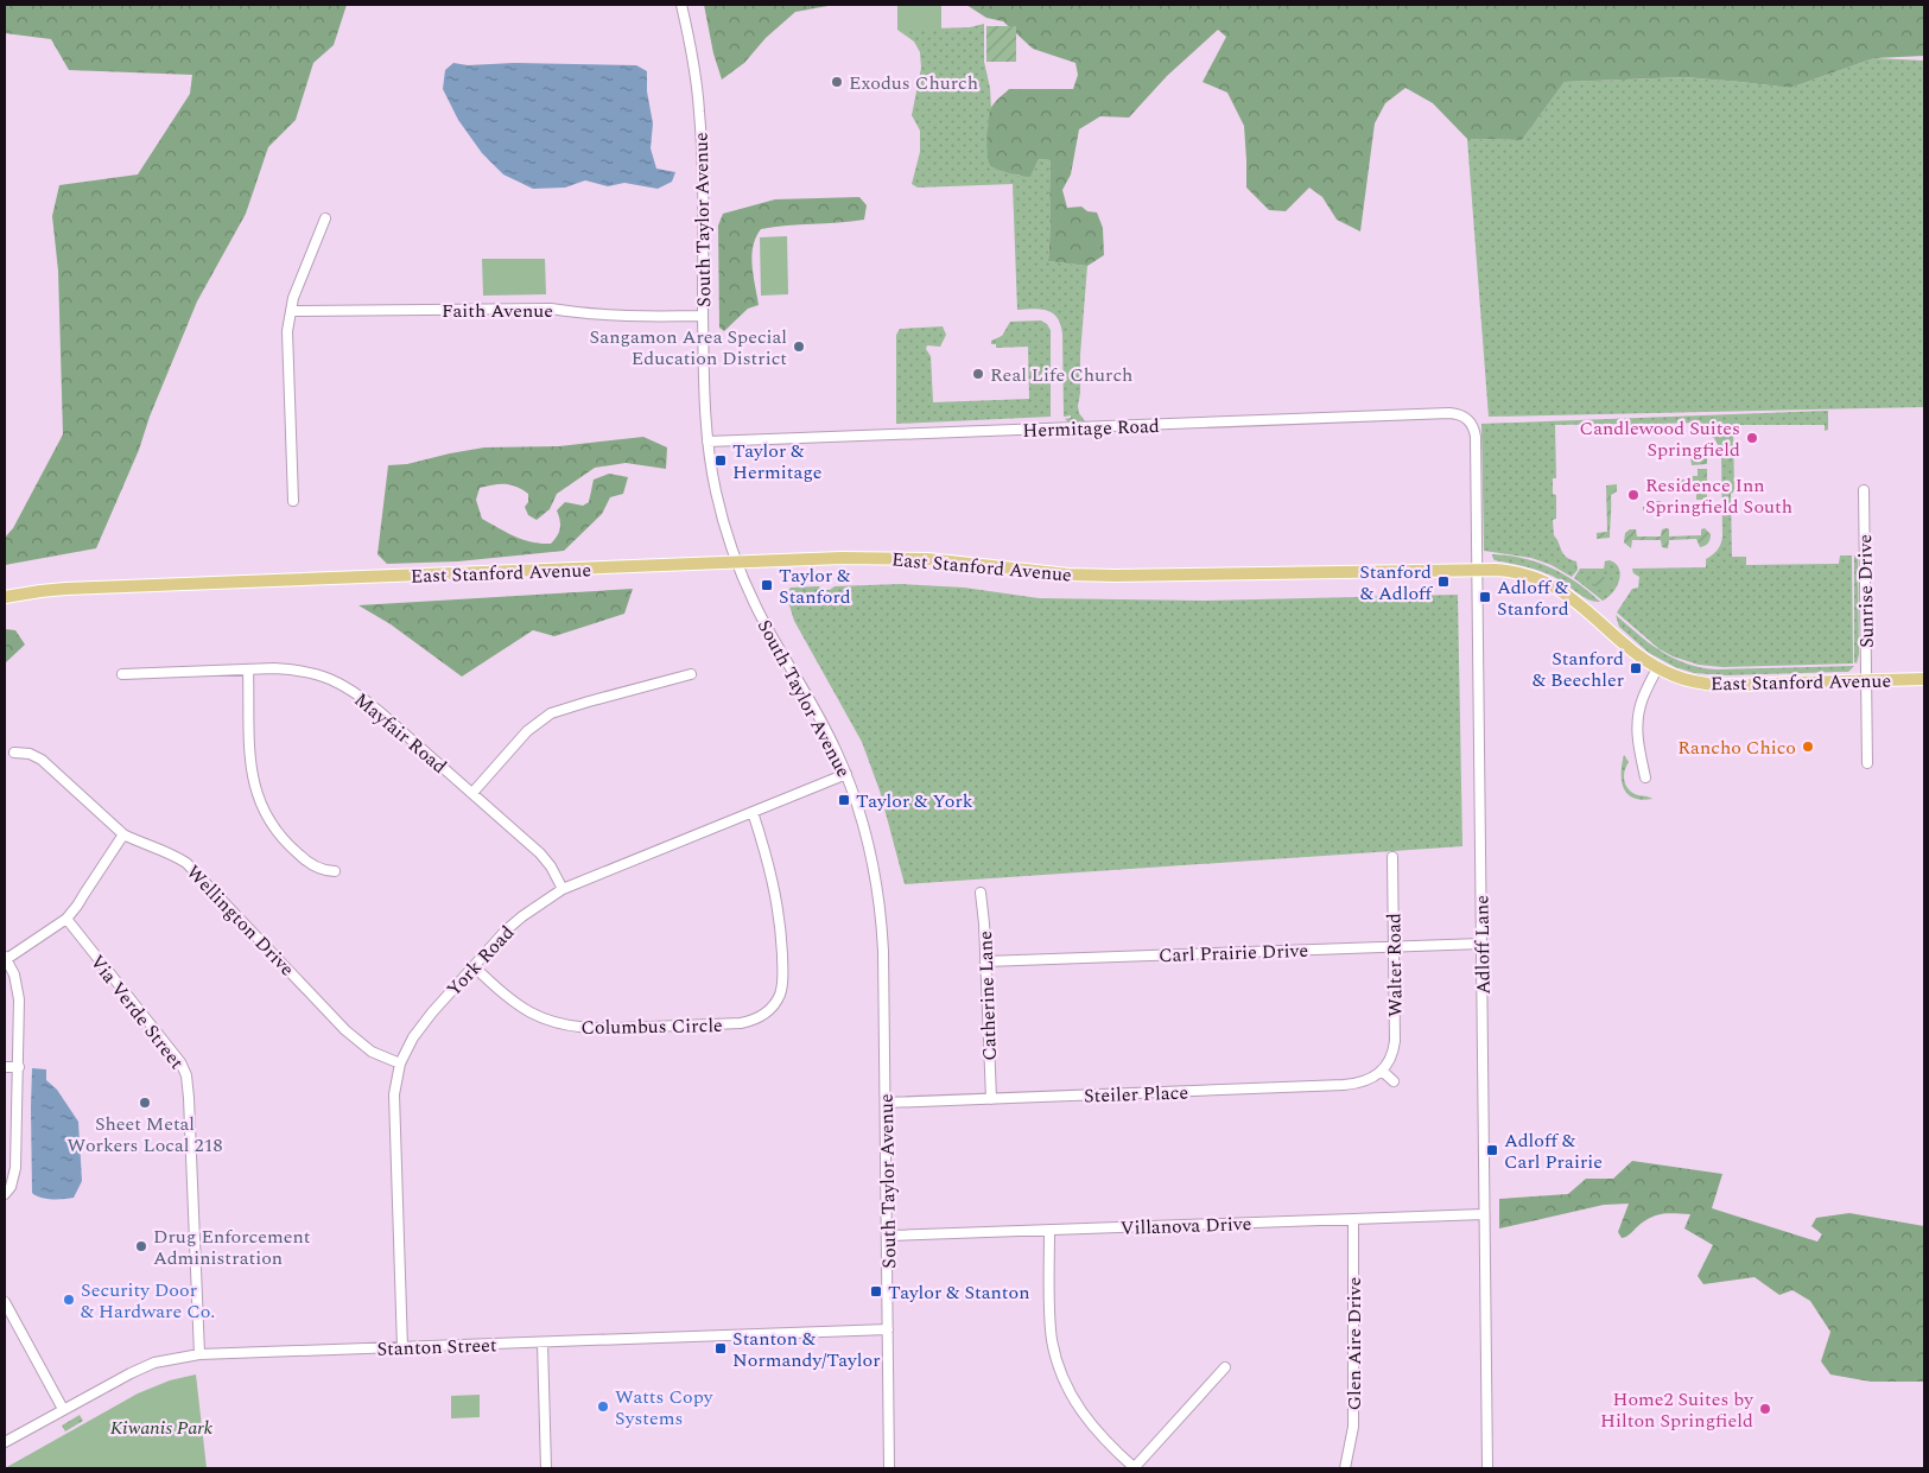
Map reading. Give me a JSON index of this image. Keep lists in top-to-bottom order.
{
  "streets": {
    "main road": ["East Stanford Avenue"],
    "street": [
      "South Taylor Avenue",
      "Faith Avenue",
      "Hermitage Road",
      "Sunrise Drive",
      "Mayfair Road",
      "Wellington Drive",
      "Adloff Lane",
      "Carl Prairie Drive",
      "York Road",
      "Walter Road",
      "Catherine Lane",
      "Via Verde Street",
      "Columbus Circle",
      "Steiler Place",
      "Villanova Drive",
      "Glen Aire Drive",
      "Stanton Street"
    ]
  },
  "crossings": [
    ["South Taylor Avenue", "Faith Avenue"],
    ["South Taylor Avenue", "Hermitage Road"],
    ["South Taylor Avenue", "East Stanford Avenue"],
    ["South Taylor Avenue", "York Road"],
    ["South Taylor Avenue", "Steiler Place"],
    ["South Taylor Avenue", "Villanova Drive"],
    ["South Taylor Avenue", "Stanton Street"],
    ["Hermitage Road", "Adloff Lane"],
    ["East Stanford Avenue", "Sunrise Drive"],
    ["East Stanford Avenue", "Adloff Lane"],
    ["Mayfair Road", "York Road"],
    ["Wellington Drive", "York Road"],
    ["Adloff Lane", "Carl Prairie Drive"],
    ["Adloff Lane", "Villanova Drive"],
    ["Carl Prairie Drive", "Walter Road"],
    ["Carl Prairie Drive", "Catherine Lane"],
    ["York Road", "Columbus Circle"],
    ["York Road", "Stanton Street"],
    ["Walter Road", "Steiler Place"],
    ["Catherine Lane", "Steiler Place"],
    ["Via Verde Street", "Stanton Street"],
    ["Villanova Drive", "Glen Aire Drive"]
  ],
  "parks": ["Kiwanis Park"],
  "places": {
    "other": [
      "Exodus Church",
      "Sangamon Area Special Education District",
      "Real Life Church",
      "Candlewood Suites Springfield",
      "Residence Inn Springfield South",
      "Rancho Chico",
      "Sheet Metal Workers Local 218",
      "Drug Enforcement Administration",
      "Security Door & Hardware Co.",
      "Watts Copy Systems",
      "Home2 Suites by Hilton Springfield"
    ],
    "transit": [
      "Taylor & Hermitage",
      "Stanford & Adloff",
      "Taylor & Stanford",
      "Adloff & Stanford",
      "Stanford & Beechler",
      "Taylor & York",
      "Adloff & Carl Prairie",
      "Taylor & Stanton",
      "Stanton & Normandy/Taylor"
    ]
  }
}
